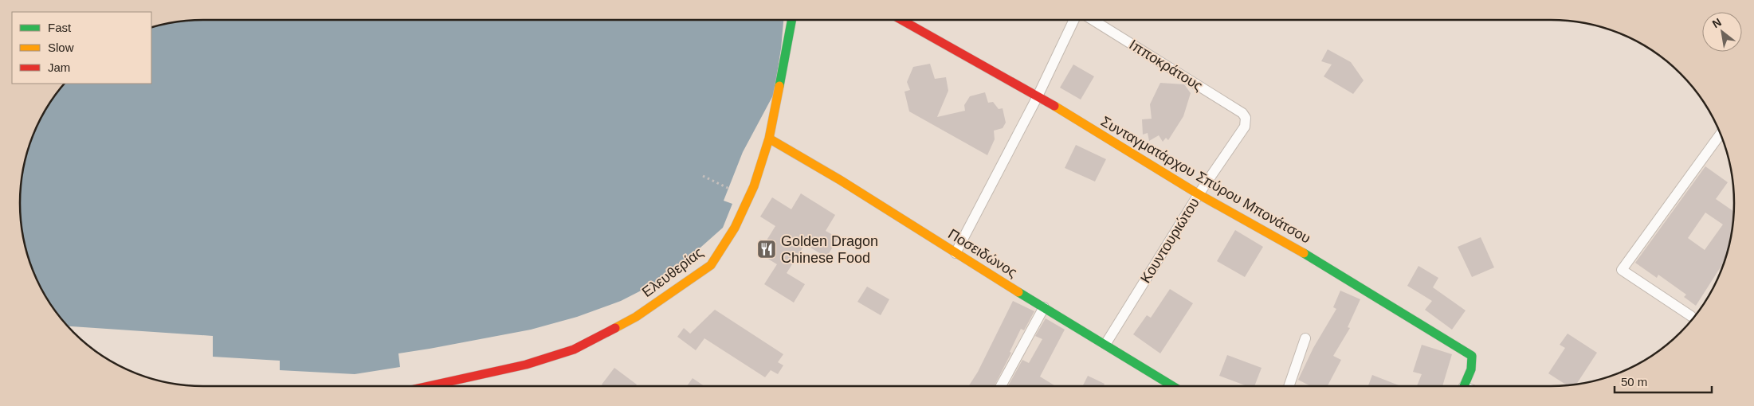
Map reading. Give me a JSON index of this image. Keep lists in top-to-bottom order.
{
  "streets": {
    "street": [
      "Ιπποκράτους",
      "Συνταγματάρχου Σπύρου Μπονάτσου",
      "Κουντουριώτου",
      "Ποσειδώνος",
      "Ελευθερίας"
    ]
  },
  "crossings": [
    ["Ιπποκράτους", "Κουντουριώτου"],
    ["Συνταγματάρχου Σπύρου Μπονάτσου", "Κουντουριώτου"],
    ["Κουντουριώτου", "Ποσειδώνος"],
    ["Ποσειδώνος", "Ελευθερίας"]
  ],
  "places": {
    "restaurant": ["Golden Dragon Chinese Food"]
  },
  "legend": ["Fast", "Slow", "Jam"],
  "scale_bar": "50 m",
  "north": "top left"
}
